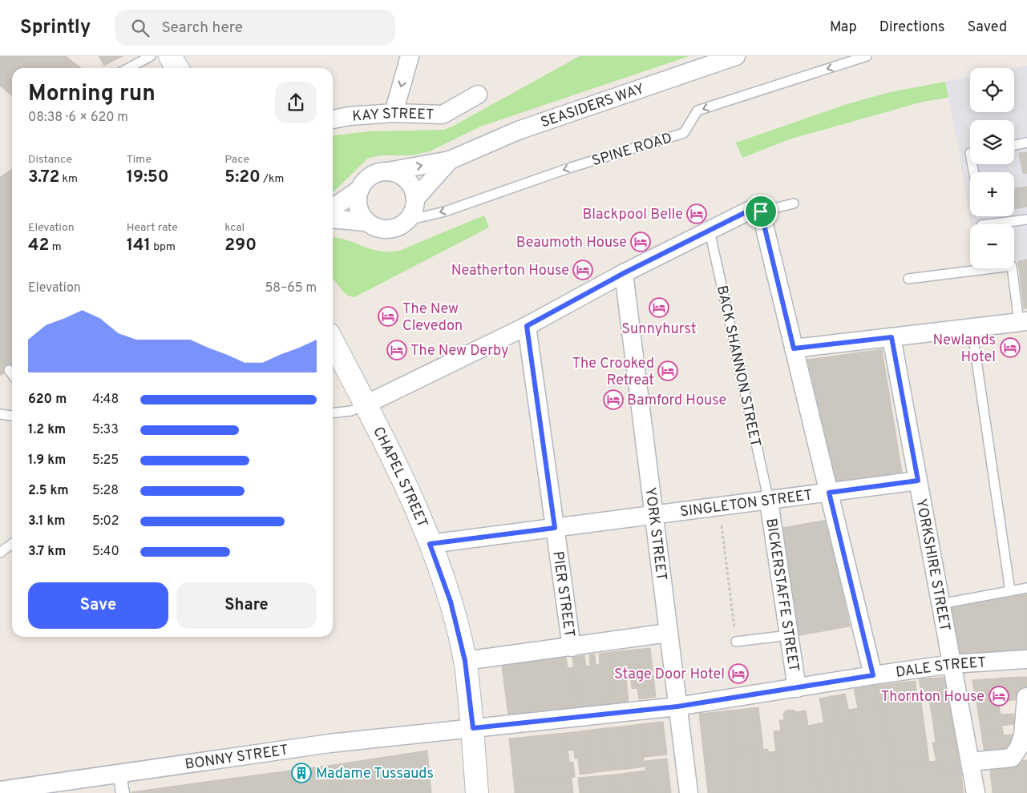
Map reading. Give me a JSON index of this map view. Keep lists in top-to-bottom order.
{
  "streets": {
    "street": [
      "SEASIDERS WAY",
      "KAY STREET",
      "CHAPEL STREET",
      "SINGLETON STREET",
      "YORK STREET",
      "YORKSHIRE STREET",
      "PIER STREET",
      "BICKERSTAFFE STREET",
      "DALE STREET",
      "BONNY STREET"
    ],
    "lane": ["SPINE ROAD", "BACK SHANNON STREET"]
  },
  "crossings": [
    ["SEASIDERS WAY", "SPINE ROAD"],
    ["BACK SHANNON STREET", "SINGLETON STREET"],
    ["BACK SHANNON STREET", "BICKERSTAFFE STREET"],
    ["CHAPEL STREET", "SINGLETON STREET"],
    ["CHAPEL STREET", "DALE STREET"],
    ["CHAPEL STREET", "BONNY STREET"],
    ["SINGLETON STREET", "YORK STREET"],
    ["SINGLETON STREET", "YORKSHIRE STREET"],
    ["SINGLETON STREET", "PIER STREET"],
    ["SINGLETON STREET", "BICKERSTAFFE STREET"],
    ["YORK STREET", "DALE STREET"],
    ["YORKSHIRE STREET", "DALE STREET"],
    ["BICKERSTAFFE STREET", "DALE STREET"],
    ["DALE STREET", "BONNY STREET"]
  ],
  "one_way": ["SPINE ROAD"],
  "places": {
    "hotel": [
      "Blackpool Belle",
      "Beaumoth House",
      "Neatherton House",
      "Sunnyhurst",
      "The New Clevedon",
      "Newlands Hotel",
      "The New Derby",
      "The Crooked Retreat",
      "Bamford House",
      "Stage Door Hotel",
      "Thornton House"
    ],
    "building": ["Madame Tussauds"]
  },
  "page": {
    "header": "Sprintly",
    "search": "Search here",
    "nav": ["Map", "Directions", "Saved"],
    "map_buttons": ["+", "−"],
    "heading": ["Morning run", "08:38 · 6 × 620 m"],
    "stats": [
      ["Distance", "3.72 km"],
      ["Time", "19:50"],
      ["Pace", "5:20 /km"],
      ["Elevation", "42 m"],
      ["Heart rate", "141 bpm"],
      ["kcal", "290"]
    ],
    "chart": ["Elevation", "58–65 m"],
    "list": [
      {
        "name": "620 m",
        "note": "4:48"
      },
      {
        "name": "1.2 km",
        "note": "5:33"
      },
      {
        "name": "1.9 km",
        "note": "5:25"
      },
      {
        "name": "2.5 km",
        "note": "5:28"
      },
      {
        "name": "3.1 km",
        "note": "5:02"
      },
      {
        "name": "3.7 km",
        "note": "5:40"
      }
    ],
    "buttons": ["Save", "Share"]
  }
}
